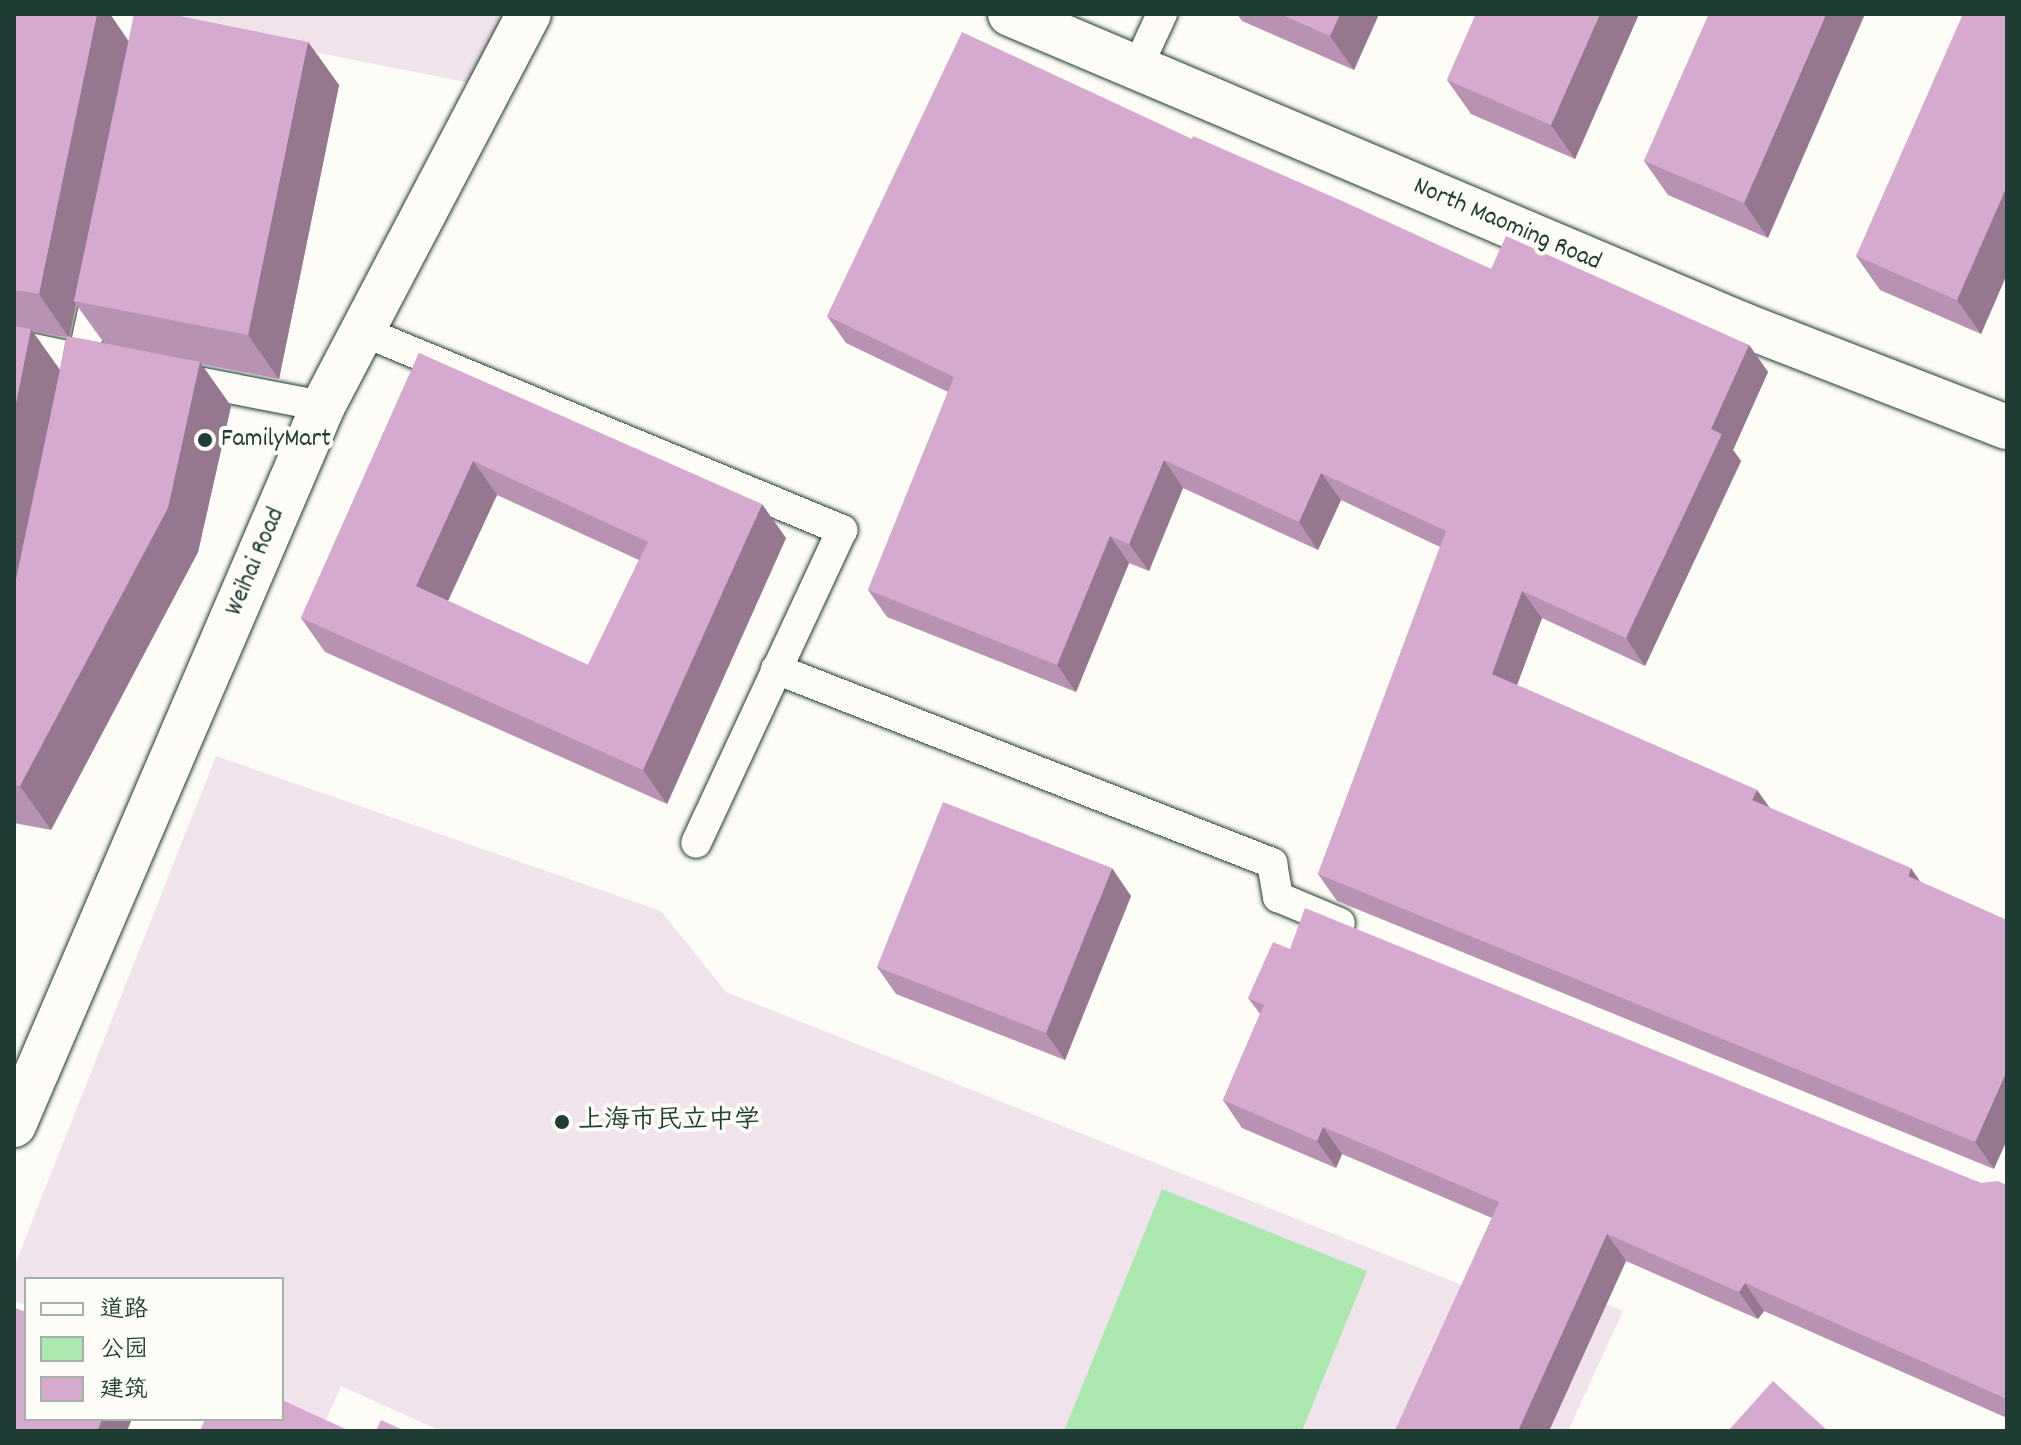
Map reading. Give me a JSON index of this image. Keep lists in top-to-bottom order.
{
  "streets": {
    "street": ["North Maoming Road", "Weihai Road"]
  },
  "places": ["FamilyMart", "上海市民立中学"],
  "legend": ["道路", "公园", "建筑"]
}
